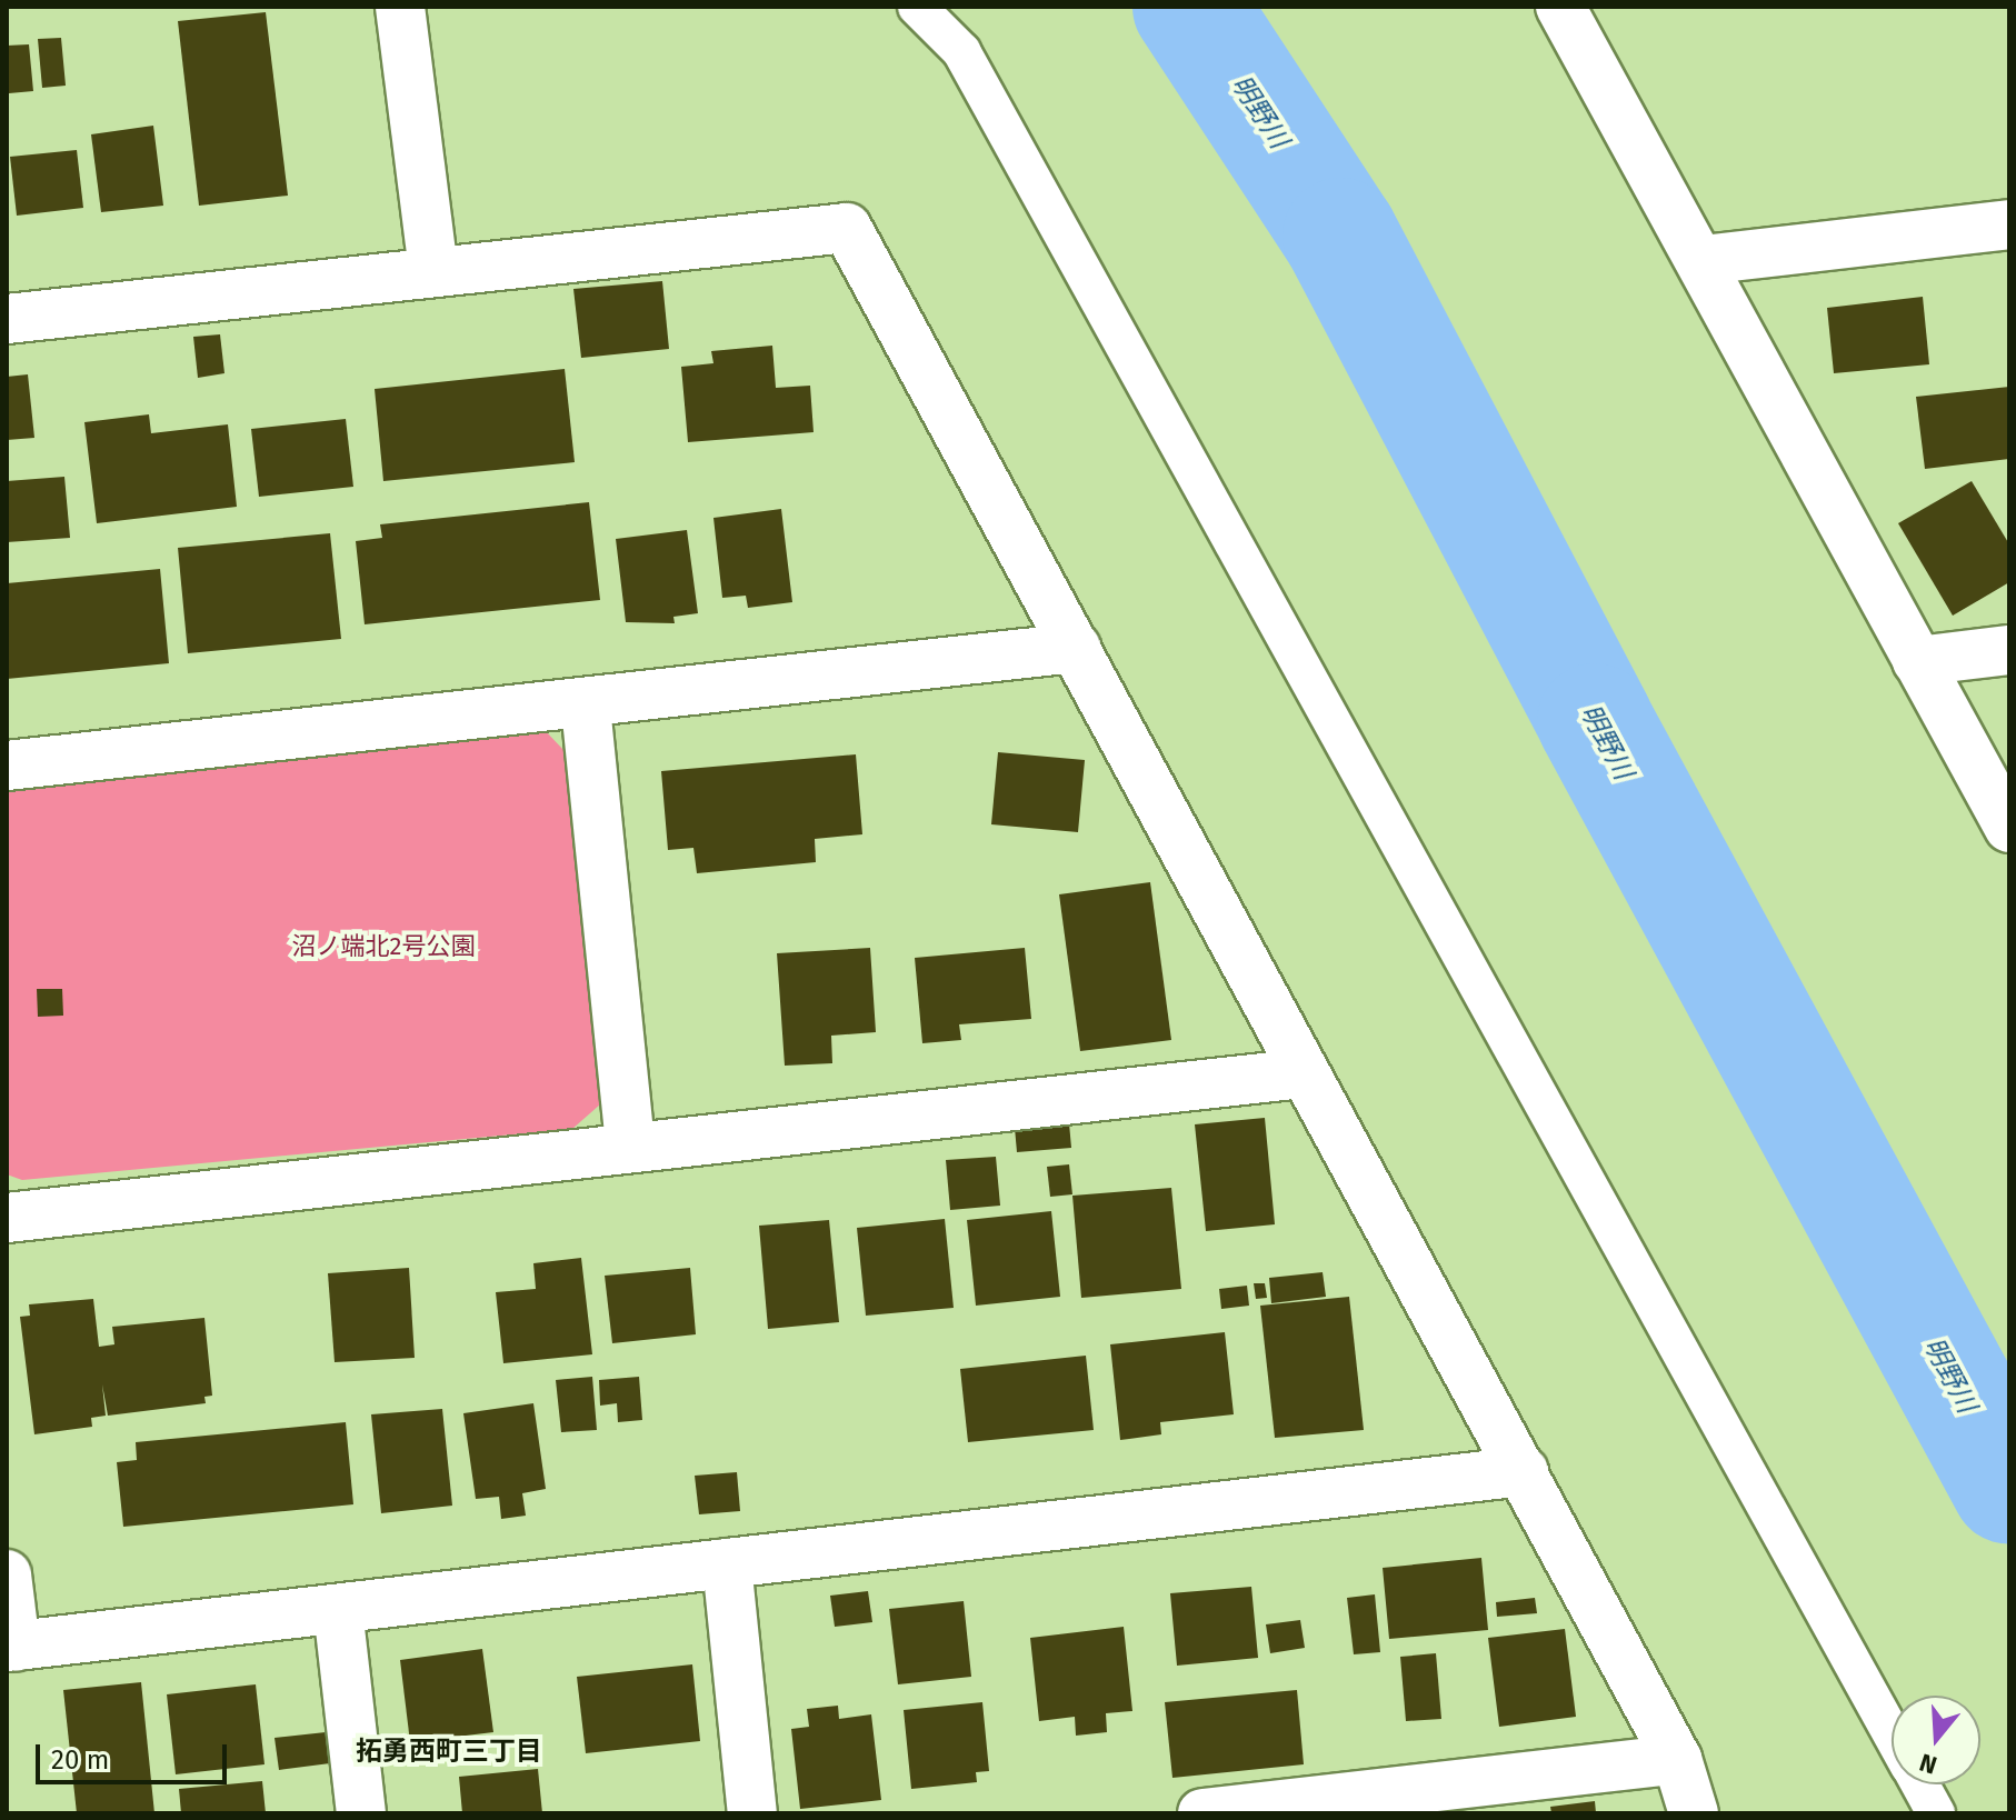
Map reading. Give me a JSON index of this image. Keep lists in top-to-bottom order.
{
  "districts": ["拓勇西町三丁目"],
  "water": ["明野川"],
  "parks": ["沼ノ端北2号公園"],
  "scale_bar": "20 m",
  "north": "bottom"
}
